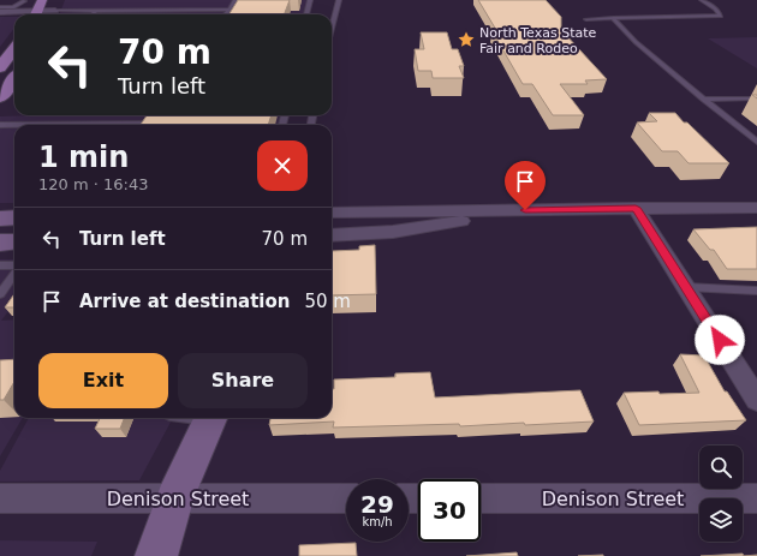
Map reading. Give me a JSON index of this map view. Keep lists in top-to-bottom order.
{
  "streets": {
    "street": ["Denison Street"]
  },
  "places": {
    "place": ["North Texas State Fair and Rodeo"]
  },
  "page": {
    "turn": ["70 m", "Turn left"],
    "heading": ["1 min", "120 m · 16:43"],
    "list": [
      {
        "name": "Turn left",
        "value": "70 m"
      },
      {
        "name": "Arrive at destination",
        "value": "50 m"
      }
    ],
    "buttons": ["Exit", "Share"],
    "speed": "29 km/h",
    "limit": "30"
  }
}
